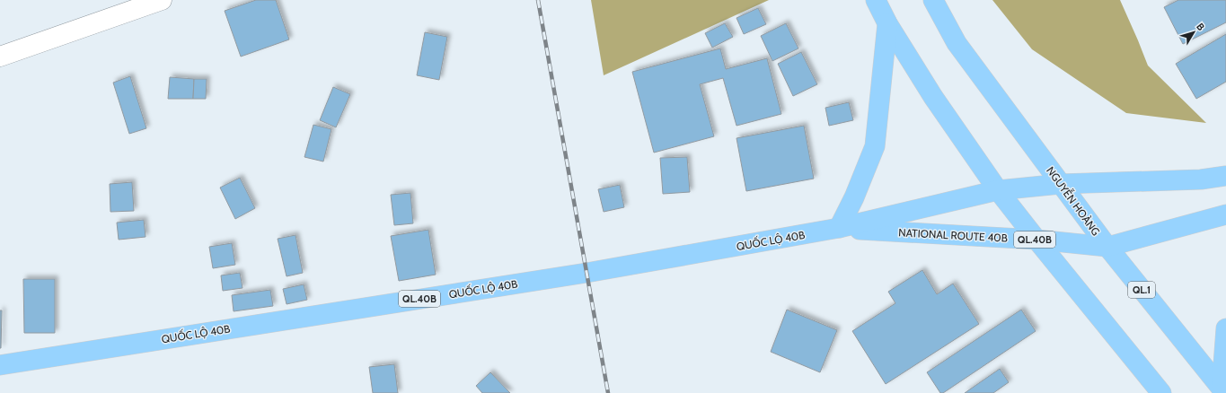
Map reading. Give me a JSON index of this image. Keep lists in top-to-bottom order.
{
  "streets": {
    "highway": [
      "NGUYỄN HOÀNG",
      "NATIONAL ROUTE 40B",
      "QL.40B",
      "QUỐC LỘ 40B",
      "QL.1"
    ]
  },
  "crossings": [
    ["NGUYỄN HOÀNG", "NATIONAL ROUTE 40B"],
    ["NATIONAL ROUTE 40B", "QUỐC LỘ 40B"]
  ],
  "north": "top right"
}
